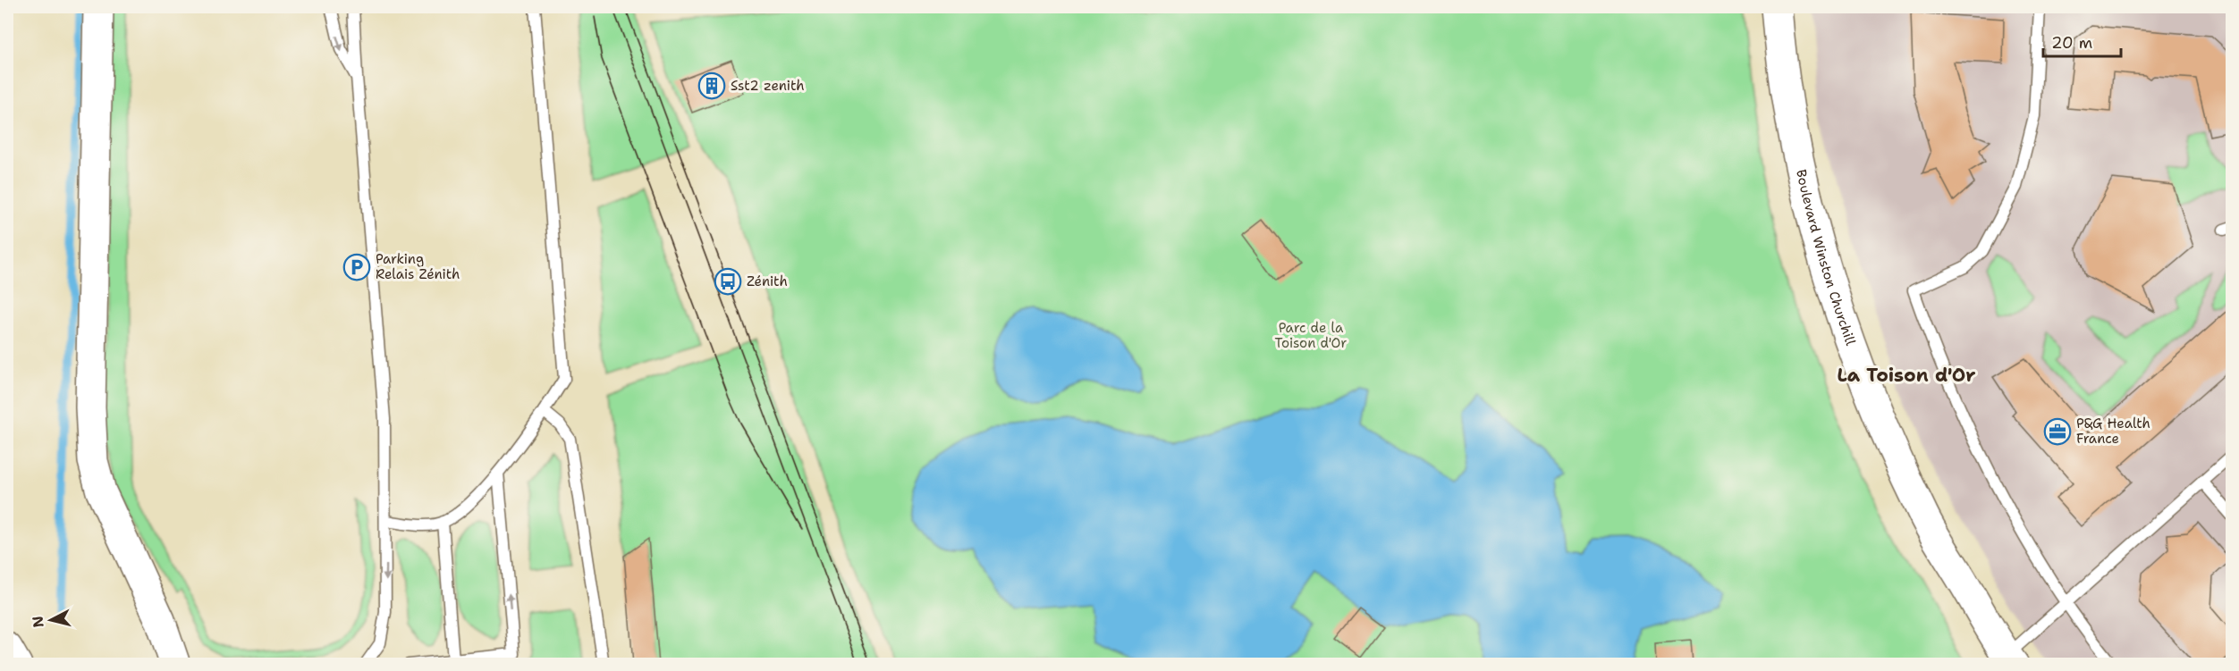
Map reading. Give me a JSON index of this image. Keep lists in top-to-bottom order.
{
  "streets": {
    "main road": ["Boulevard Winston Churchill"]
  },
  "districts": ["La Toison d'Or"],
  "parks": ["Parc de la Toison d'Or"],
  "places": {
    "building": ["Sst2 zenith"],
    "parking": ["Parking Relais Zénith"],
    "bus stop": ["Zénith"],
    "office": ["P&G Health France"]
  },
  "scale_bar": "20 m",
  "north": "left"
}
